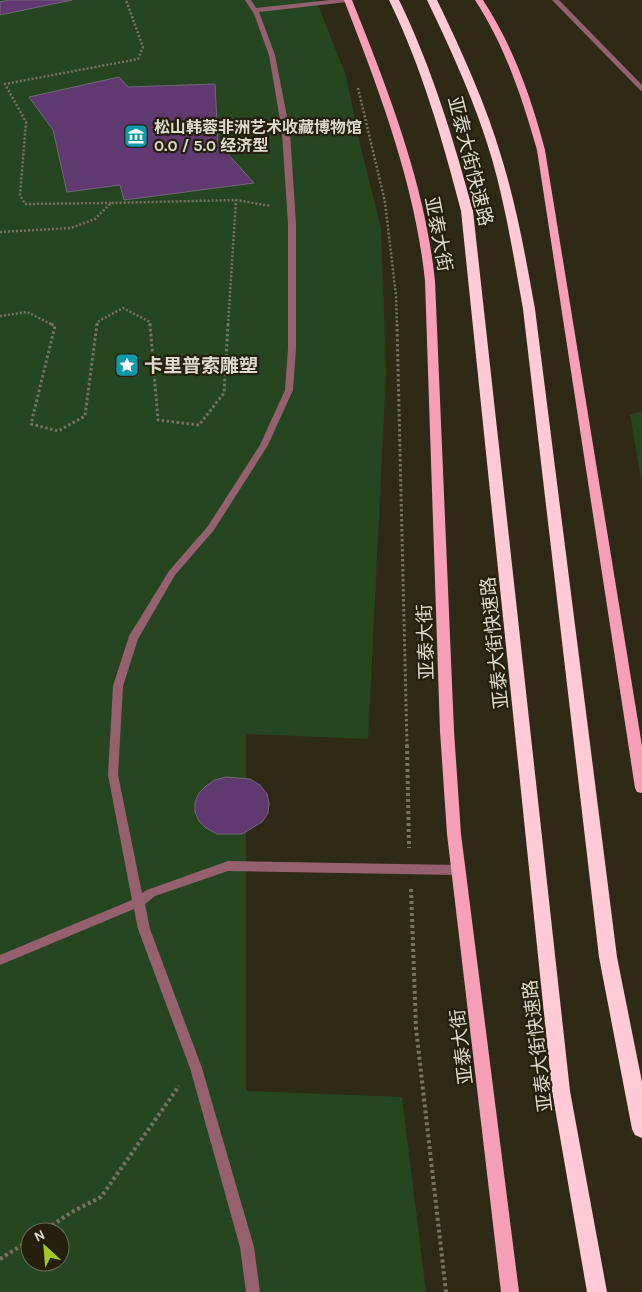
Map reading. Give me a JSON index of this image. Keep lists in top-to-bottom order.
{
  "streets": {
    "highway": ["亚泰大街快速路"],
    "main road": ["亚泰大街"]
  },
  "places": {
    "museum": ["松山韩蓉非洲艺术收藏博物馆 0.0 / 5.0 经济型"],
    "place": ["卡里普索雕塑"]
  },
  "north": "top left"
}
